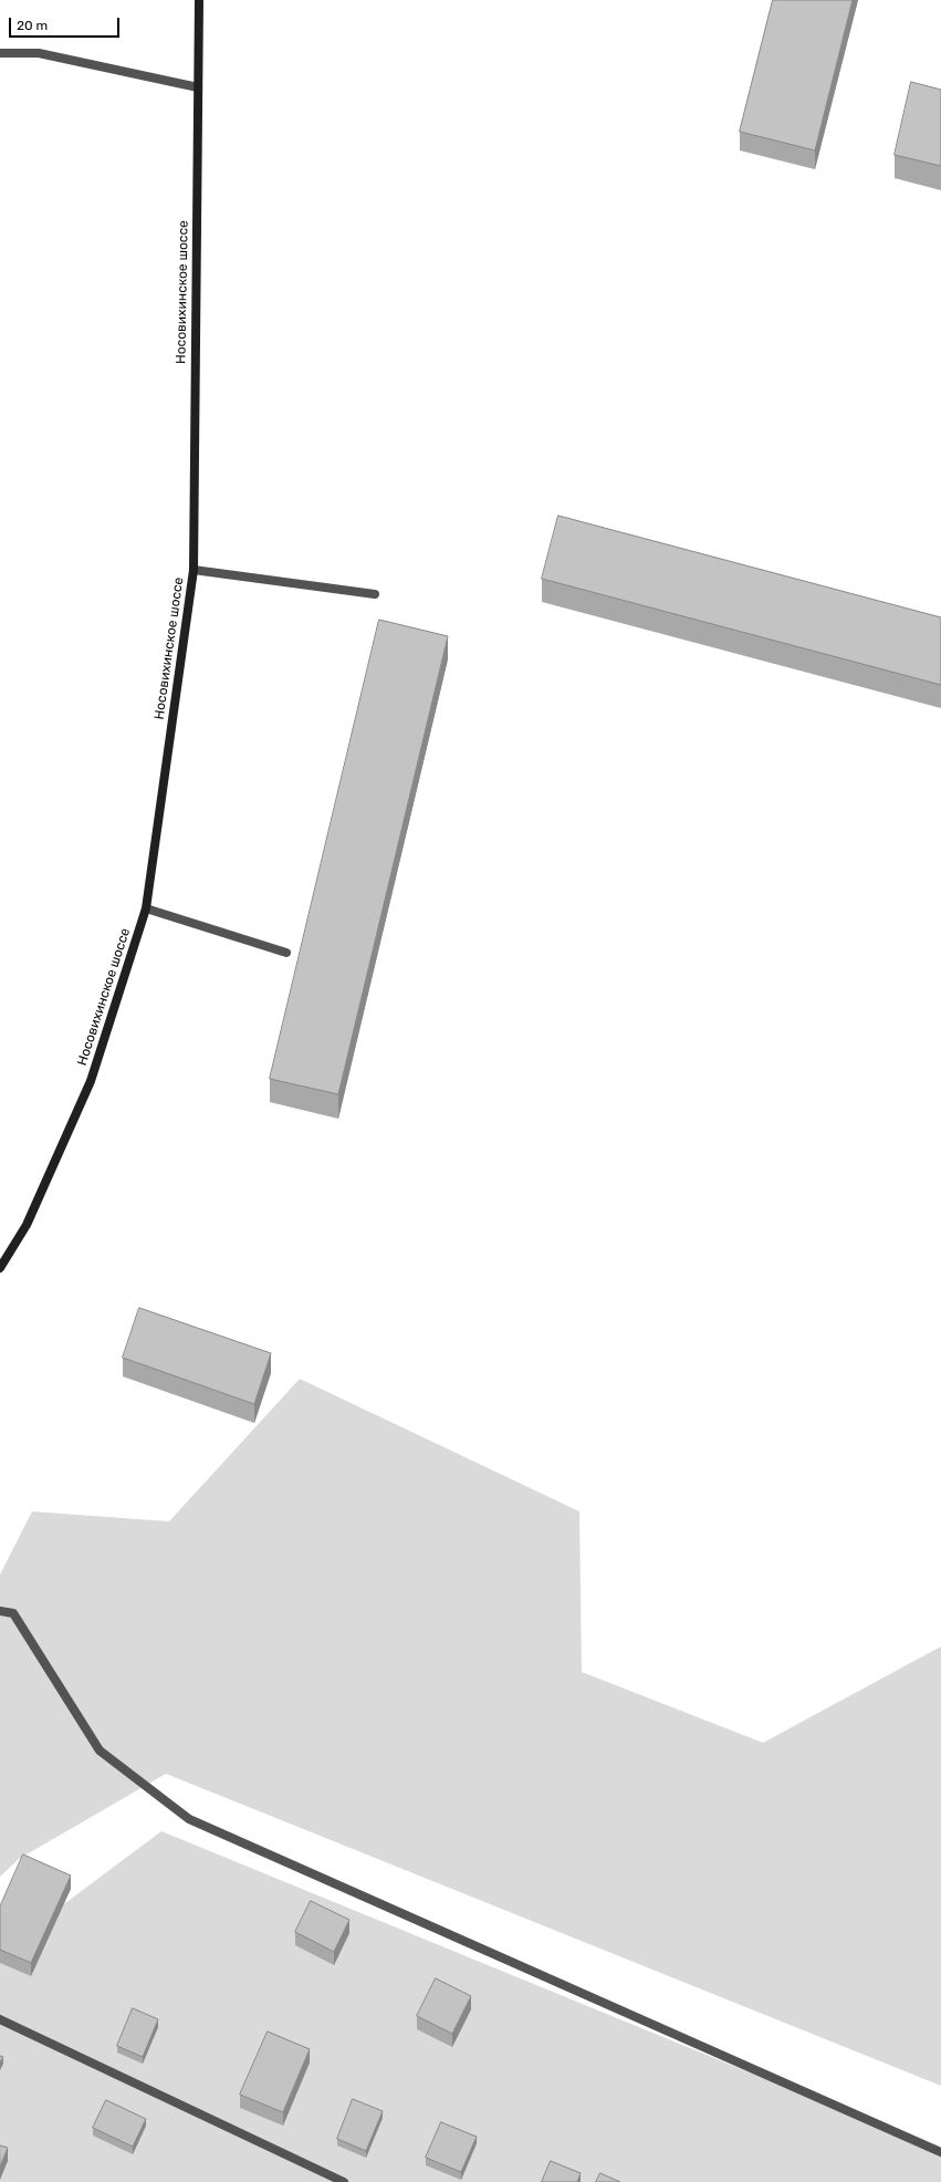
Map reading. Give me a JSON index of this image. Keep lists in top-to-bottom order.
{
  "streets": {
    "main road": ["Носовихинское шоссе"]
  },
  "scale_bar": "20 m"
}
